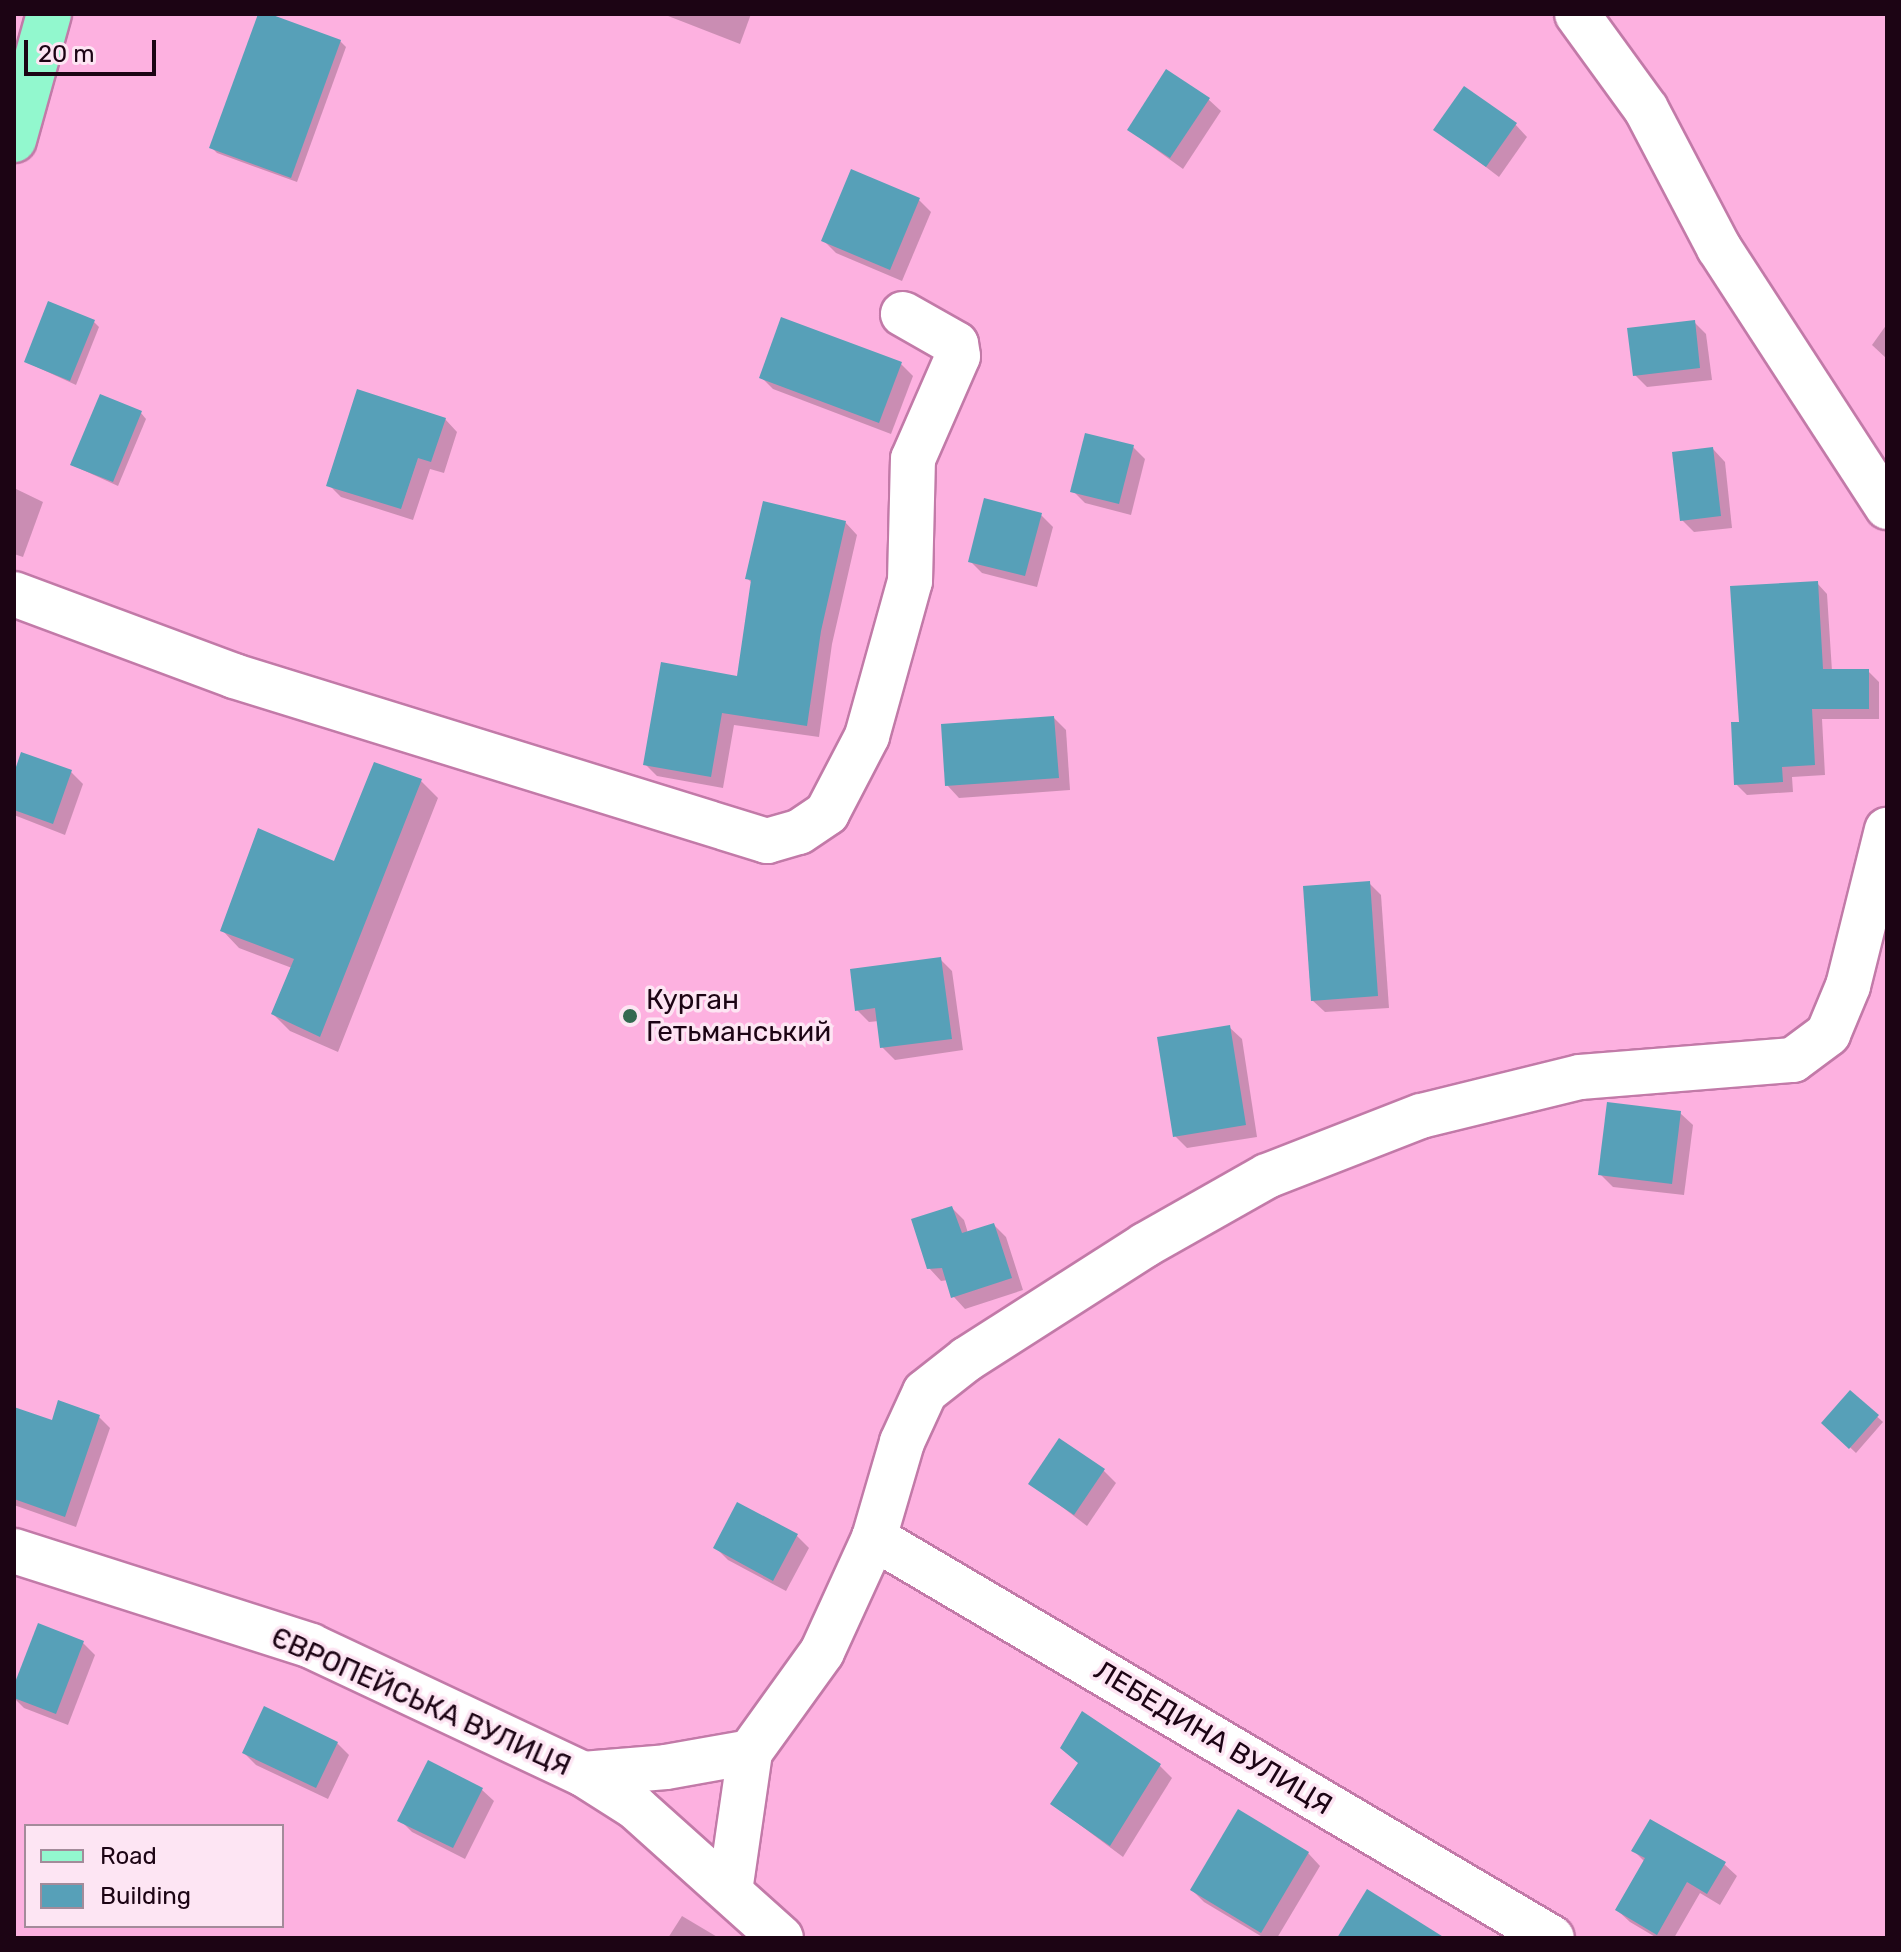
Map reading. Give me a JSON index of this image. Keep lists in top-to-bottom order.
{
  "streets": {
    "street": ["ЄВРОПЕЙСЬКА ВУЛИЦЯ", "ЛЕБЕДИНА ВУЛИЦЯ"]
  },
  "places": ["Курган Гетьманський"],
  "legend": ["Road", "Building"],
  "scale_bar": "20 m"
}
